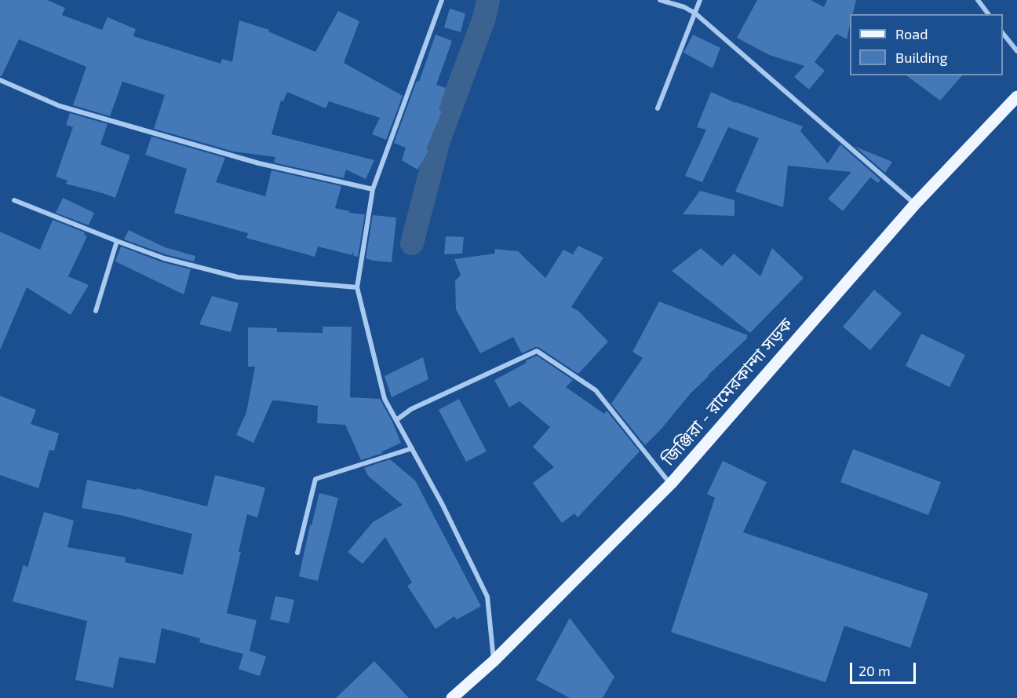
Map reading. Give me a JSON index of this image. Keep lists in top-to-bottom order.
{
  "streets": {
    "main road": ["জিঞ্জিরা - রামেরকান্দা সড়ক"]
  },
  "legend": ["Road", "Building"],
  "scale_bar": "20 m"
}
